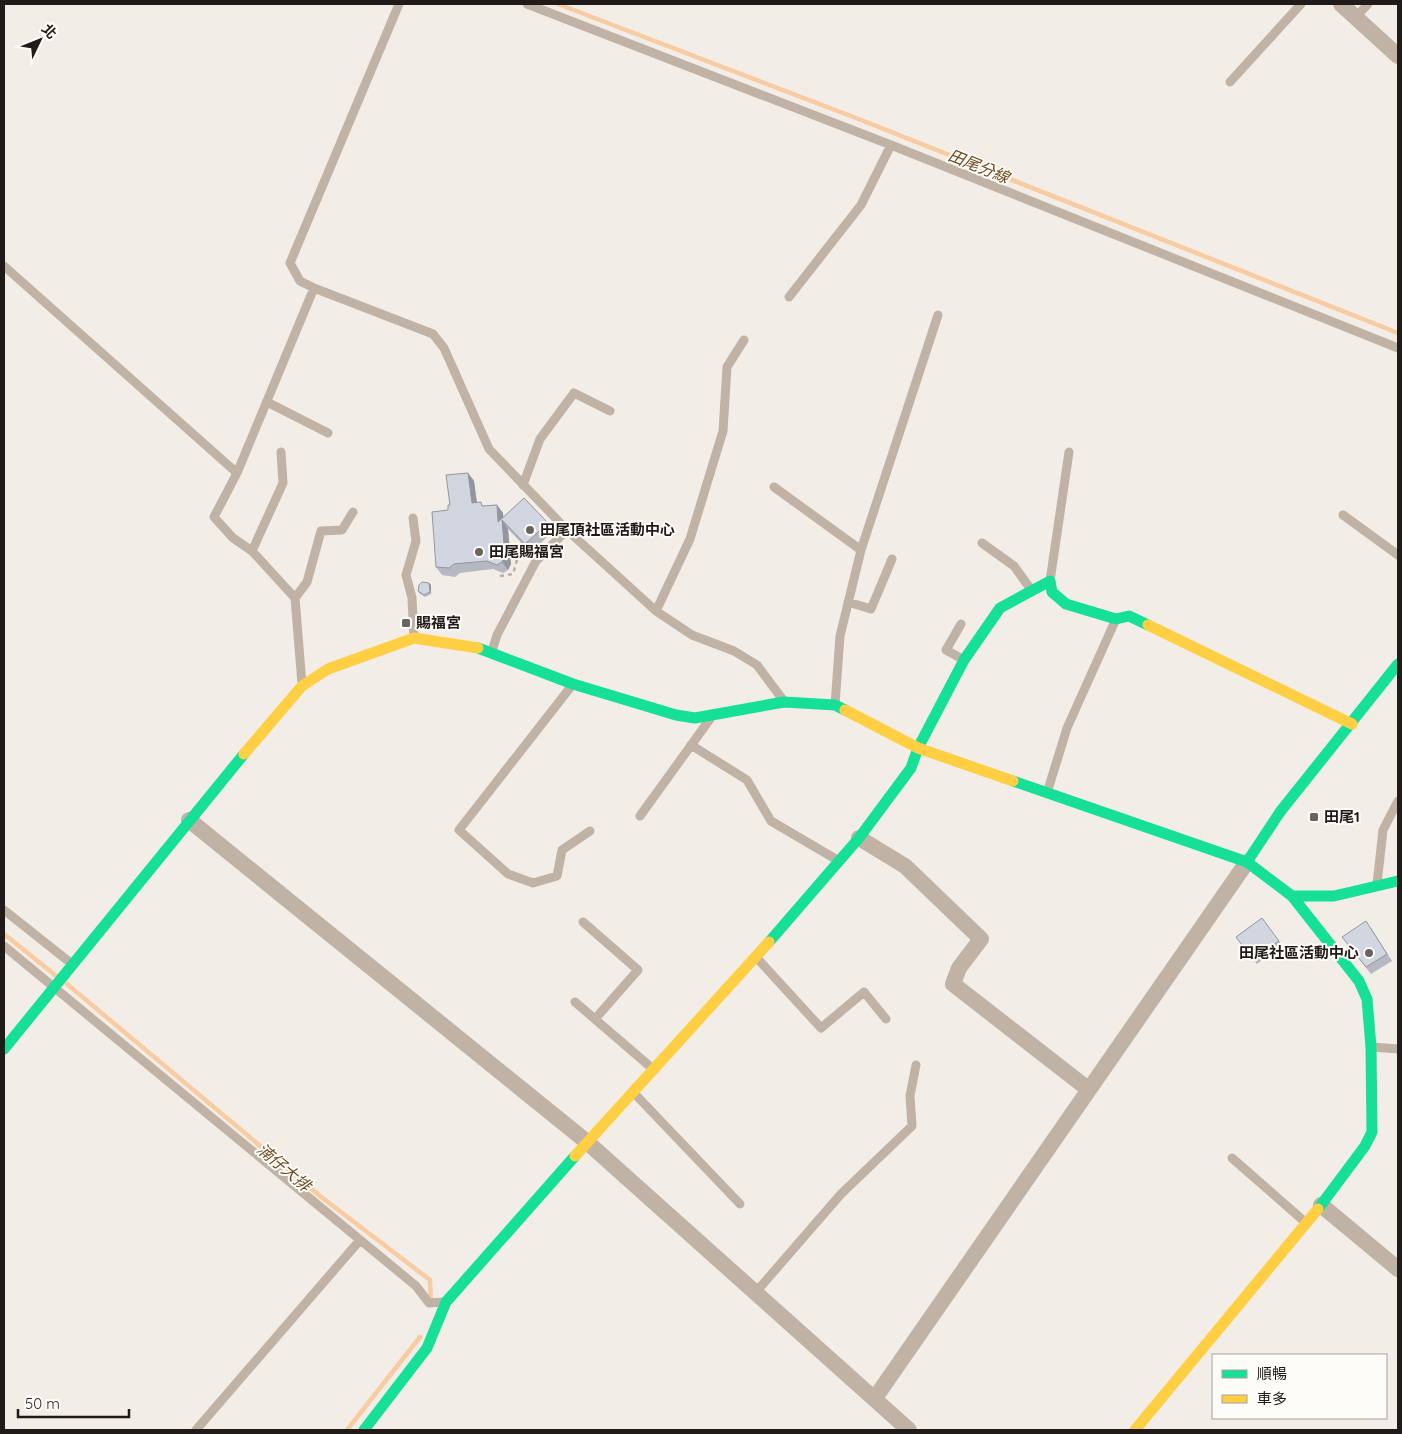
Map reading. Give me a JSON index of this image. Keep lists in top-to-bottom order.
{
  "water": ["田尾分線", "湳仔大排"],
  "places": {
    "other": ["田尾頂社區活動中心", "田尾賜福宮", "田尾社區活動中心"],
    "transit": ["賜福宮", "田尾1"]
  },
  "legend": ["順暢", "車多"],
  "scale_bar": "50 m",
  "north": "top right"
}
